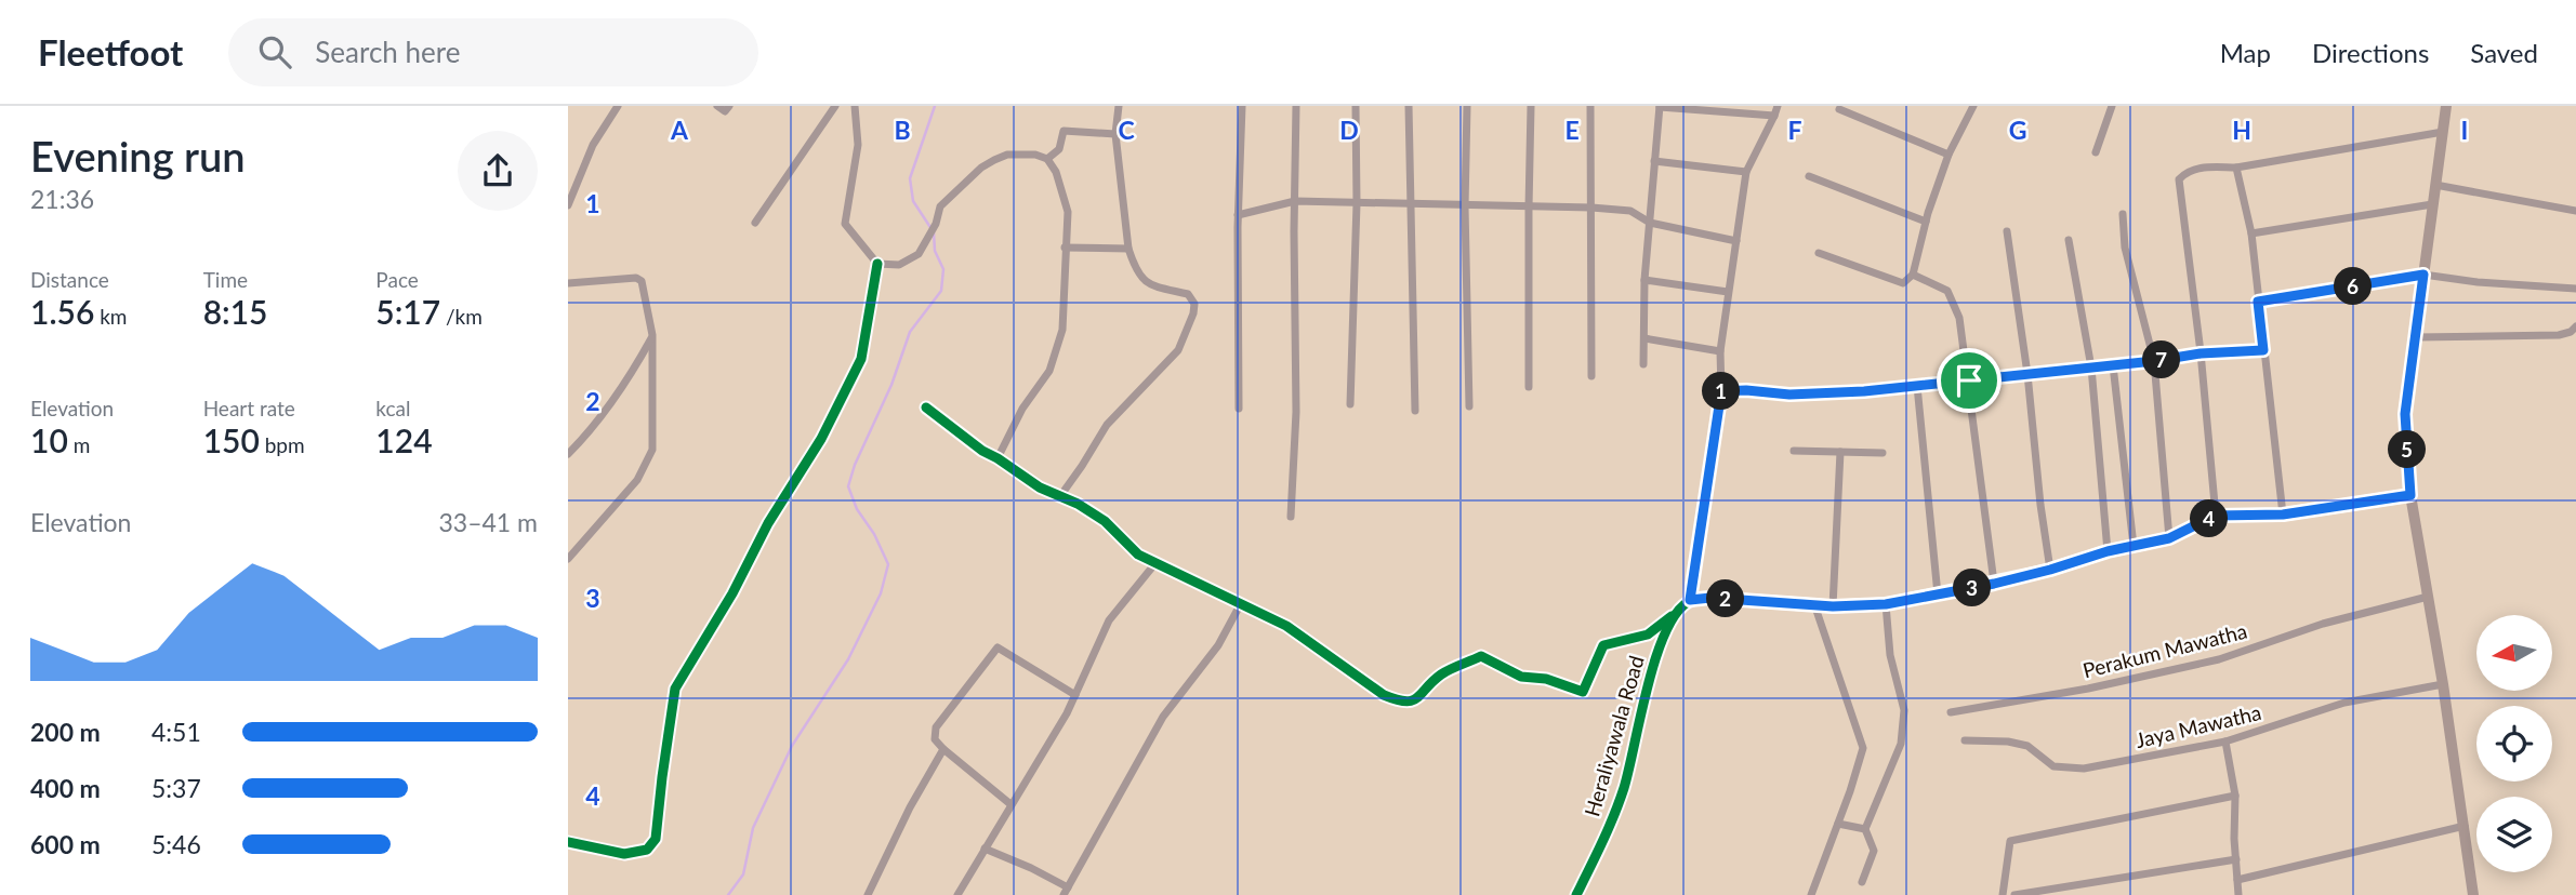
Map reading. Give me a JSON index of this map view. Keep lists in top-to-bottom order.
{
  "streets": {
    "street": ["Perakum Mawatha", "Jaya Mawatha", "Heraliyawala Road"]
  },
  "north": "left",
  "page": {
    "header": "Fleetfoot",
    "search": "Search here",
    "nav": ["Map", "Directions", "Saved"],
    "heading": ["Evening run", "21:36"],
    "stats": [
      ["Distance", "1.56 km"],
      ["Time", "8:15"],
      ["Pace", "5:17 /km"],
      ["Elevation", "10 m"],
      ["Heart rate", "150 bpm"],
      ["kcal", "124"]
    ],
    "pins": [
      "6",
      "7",
      "1",
      "5",
      "4",
      "3",
      "2"
    ],
    "chart": ["Elevation", "33–41 m"],
    "list": [
      {
        "name": "200 m",
        "note": "4:51"
      },
      {
        "name": "400 m",
        "note": "5:37"
      },
      {
        "name": "600 m",
        "note": "5:46"
      }
    ]
  },
  "grid": {
    "columns": [
      "A",
      "B",
      "C",
      "D",
      "E",
      "F",
      "G",
      "H",
      "I"
    ],
    "rows": [
      "1",
      "2",
      "3",
      "4"
    ]
  }
}
